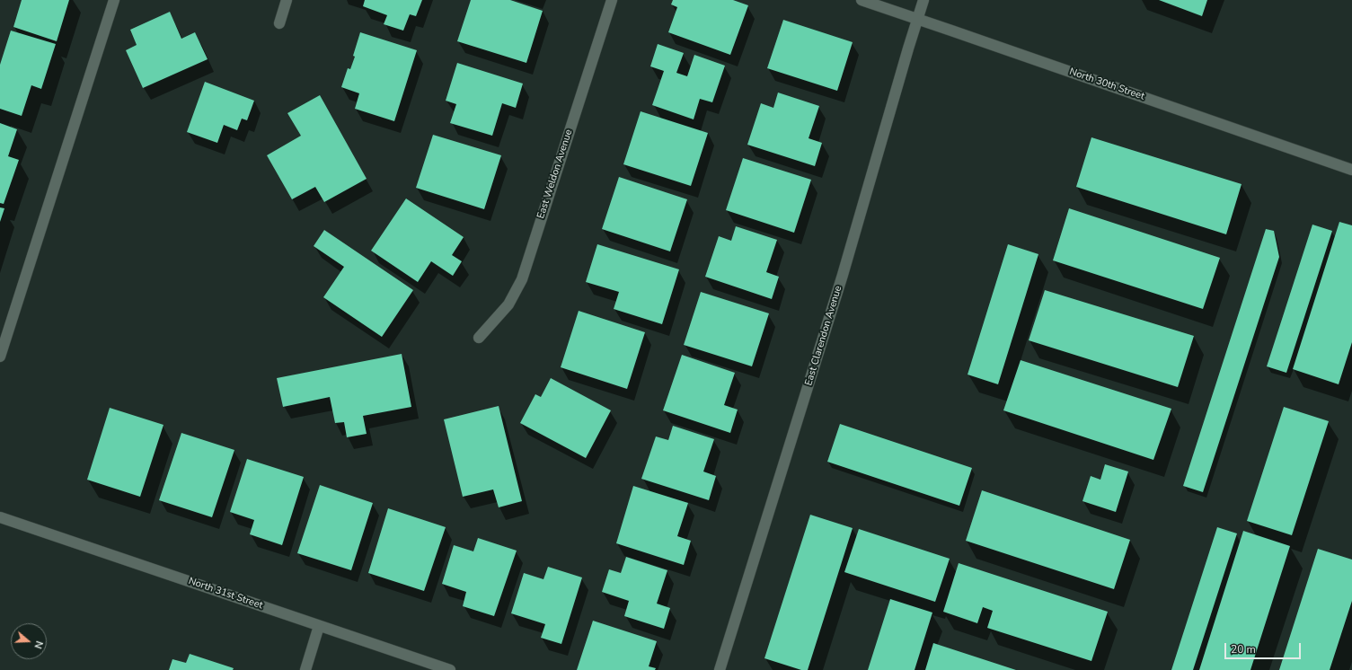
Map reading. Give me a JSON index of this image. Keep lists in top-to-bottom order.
{
  "streets": {
    "street": [
      "North 30th Street",
      "East Weldon Avenue",
      "East Clarendon Avenue",
      "North 31st Street"
    ]
  },
  "crossings": [
    ["North 30th Street", "East Clarendon Avenue"]
  ],
  "scale_bar": "20 m",
  "north": "right"
}
